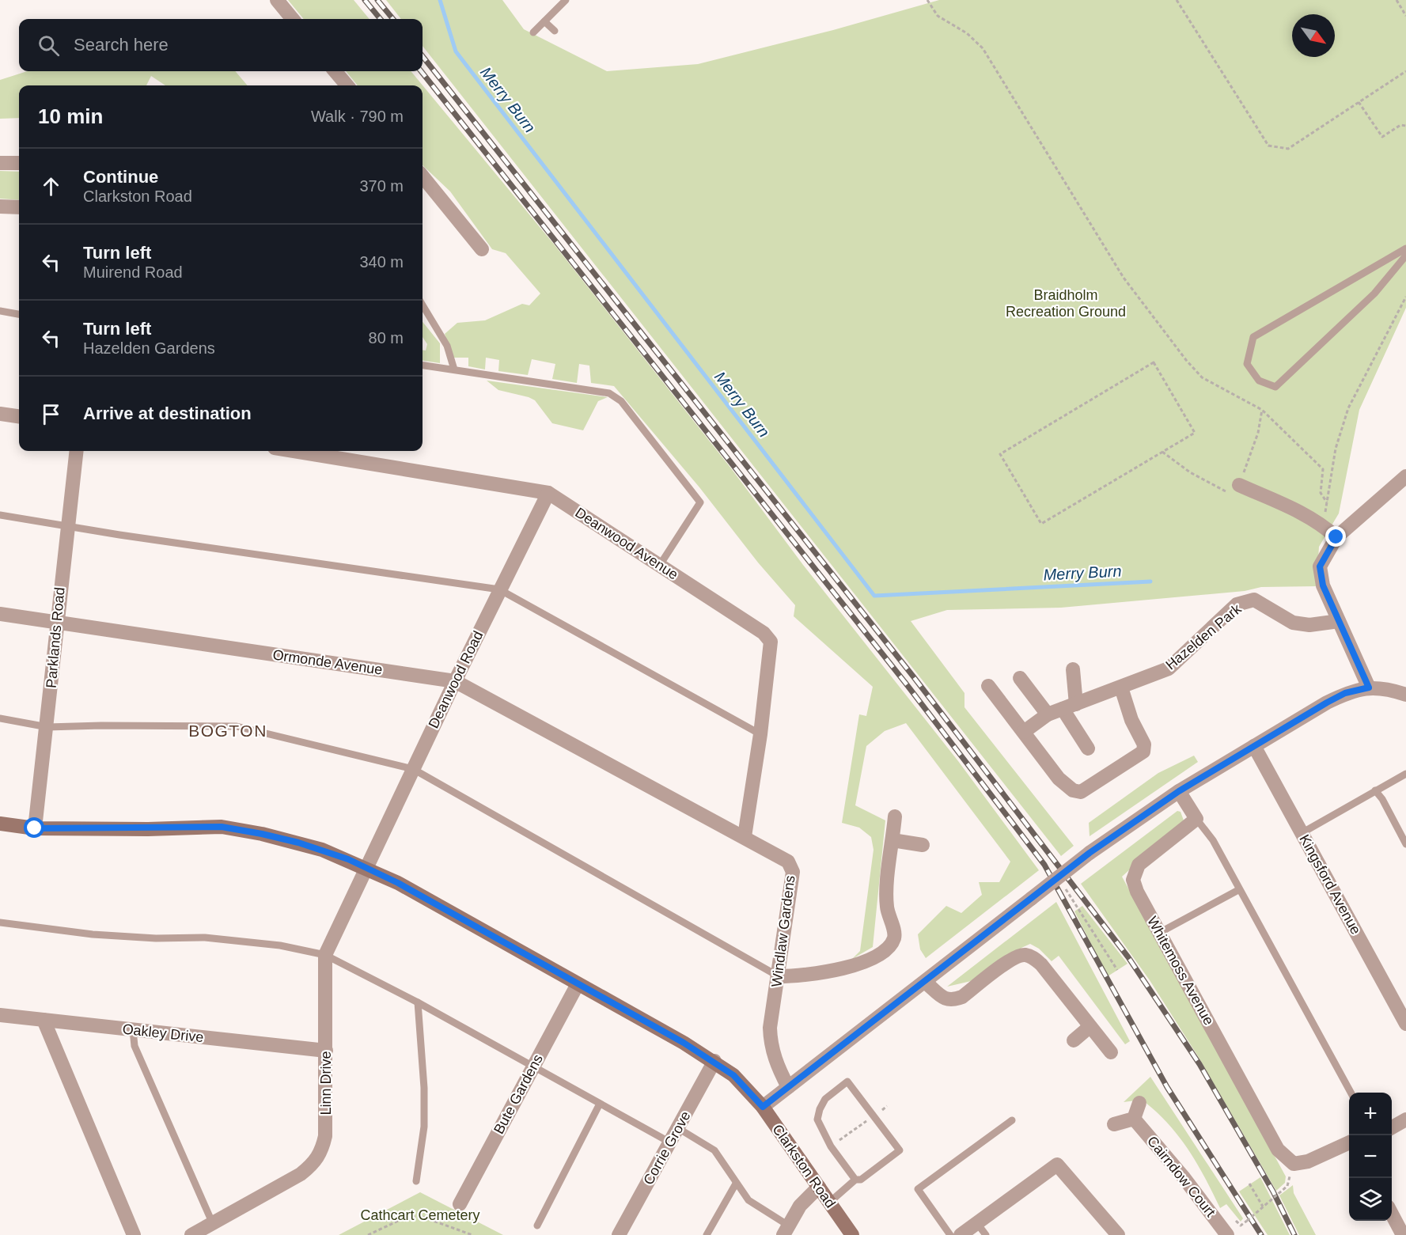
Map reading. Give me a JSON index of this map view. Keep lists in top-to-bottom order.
{
  "streets": {
    "main road": ["Clarkston Road"],
    "street": [
      "Deanwood Avenue",
      "Hazelden Park",
      "Parklands Road",
      "Ormonde Avenue",
      "Deanwood Road",
      "Kingsford Avenue",
      "Windlaw Gardens",
      "Whitemoss Avenue",
      "Oakley Drive",
      "Linn Drive",
      "Bute Gardens",
      "Corrie Grove",
      "Cairndow Court"
    ]
  },
  "crossings": [
    ["Deanwood Avenue", "Deanwood Road"],
    ["Deanwood Avenue", "Windlaw Gardens"],
    ["Parklands Road", "Ormonde Avenue"],
    ["Parklands Road", "Clarkston Road"],
    ["Ormonde Avenue", "Deanwood Road"],
    ["Ormonde Avenue", "Windlaw Gardens"],
    ["Deanwood Road", "Linn Drive"],
    ["Deanwood Road", "Clarkston Road"],
    ["Oakley Drive", "Linn Drive"],
    ["Linn Drive", "Clarkston Road"],
    ["Bute Gardens", "Clarkston Road"],
    ["Corrie Grove", "Clarkston Road"]
  ],
  "districts": ["BOGTON"],
  "water": ["Merry Burn"],
  "parks": ["Braidholm Recreation Ground", "Cathcart Cemetery"],
  "north": "bottom right",
  "page": {
    "search": "Search here",
    "heading": ["10 min", "Walk · 790 m"],
    "list": [
      ["Continue", "Clarkston Road", "370 m"],
      ["Turn left", "Muirend Road", "340 m"],
      ["Turn left", "Hazelden Gardens", "80 m"],
      "Arrive at destination"
    ],
    "map_buttons": ["+", "−"]
  }
}
